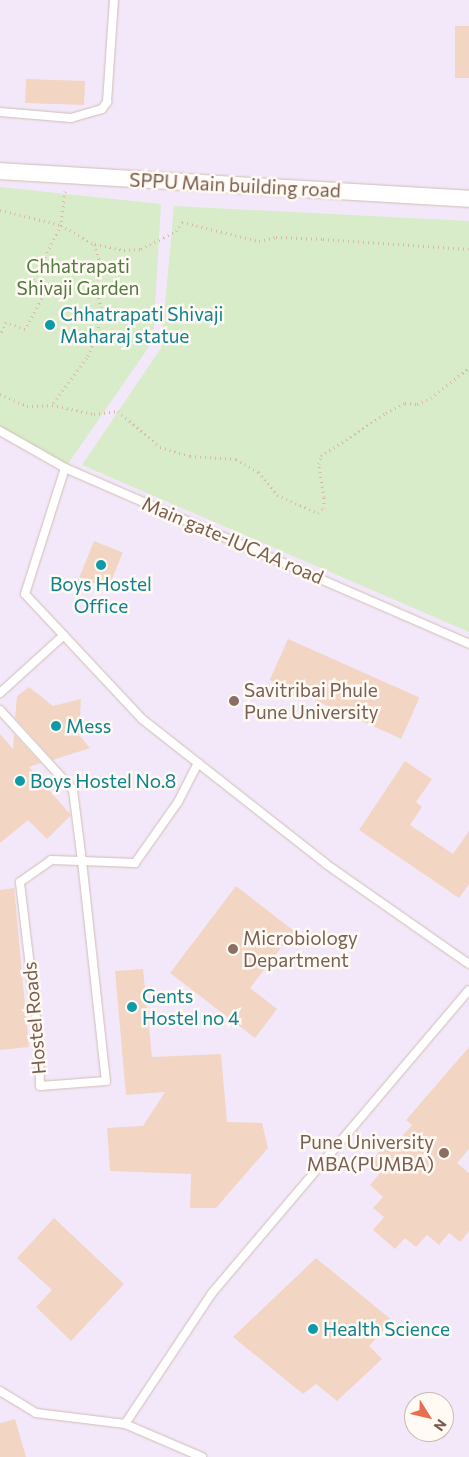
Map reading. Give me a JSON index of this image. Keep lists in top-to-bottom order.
{
  "streets": {
    "street": ["SPPU Main building road"],
    "lane": ["Main gate-IUCAA road", "Hostel Roads"]
  },
  "parks": ["Chhatrapati Shivaji Garden"],
  "places": [
    "Chhatrapati Shivaji Maharaj statue",
    "Boys Hostel Office",
    "Savitribai Phule Pune University",
    "Mess",
    "Boys Hostel No.8",
    "Microbiology Department",
    "Gents Hostel no 4",
    "Pune University MBA(PUMBA)",
    "Health Science"
  ],
  "north": "bottom right"
}
